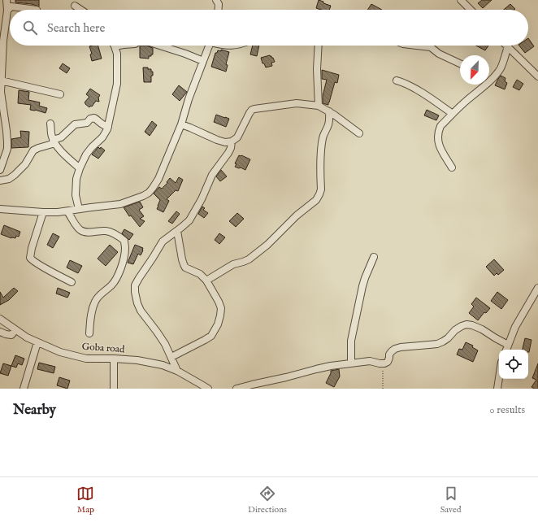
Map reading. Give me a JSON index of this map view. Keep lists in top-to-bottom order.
{
  "streets": {
    "street": ["Goba road"]
  },
  "north": "bottom left",
  "page": {
    "search": "Search here",
    "heading": ["Nearby", "0 results"],
    "nav": ["Map", "Directions", "Saved"]
  }
}
